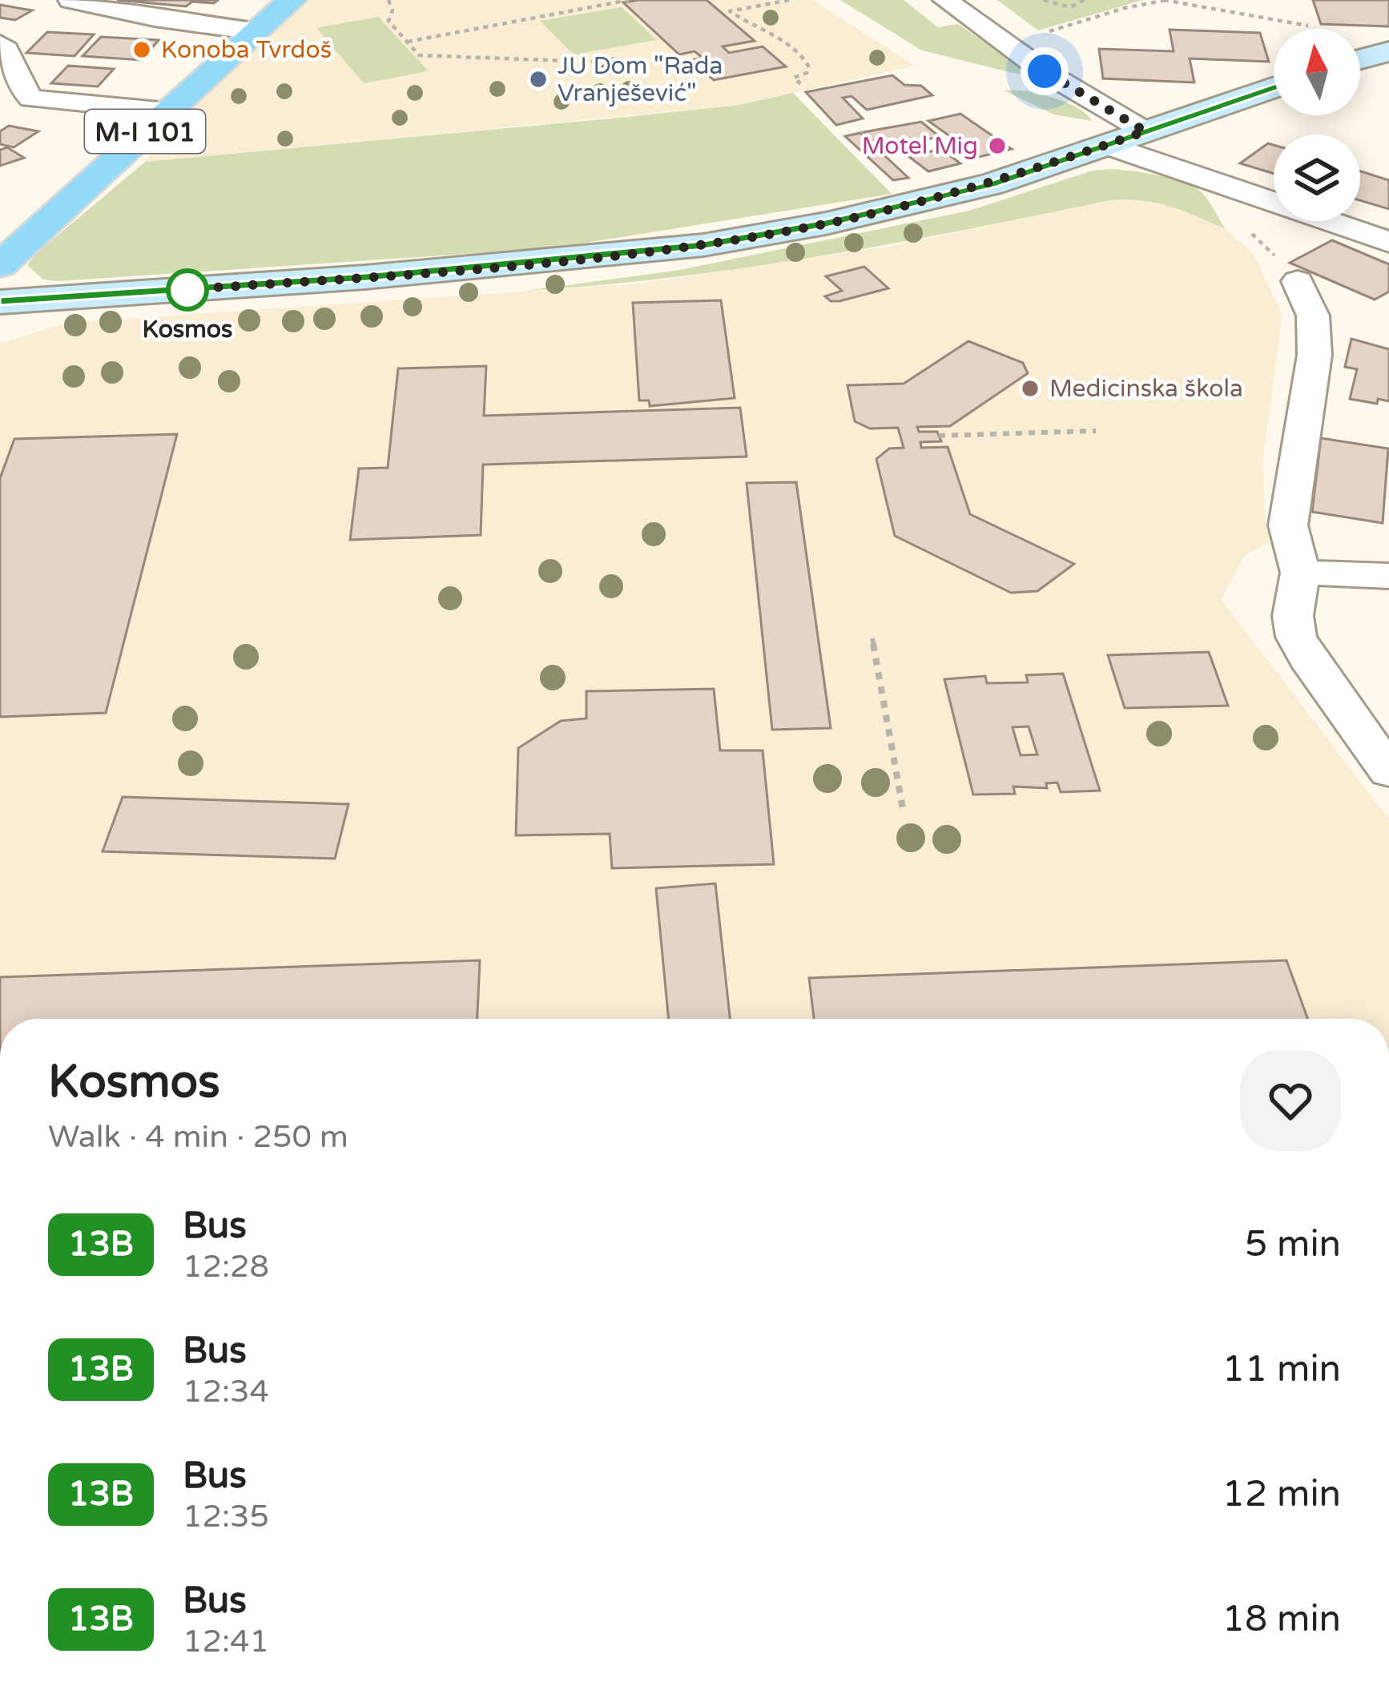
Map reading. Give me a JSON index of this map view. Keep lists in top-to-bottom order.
{
  "streets": {
    "main road": ["M-I 101"]
  },
  "places": [
    "Konoba Tvrdoš",
    "JU Dom \"Rada Vranješević\"",
    "Motel Mig",
    "Kosmos",
    "Medicinska škola"
  ],
  "lines": ["bus line 13B"],
  "north": "top",
  "page": {
    "heading": ["Kosmos", "Walk · 4 min · 250 m"],
    "list": [
      {
        "mark": "13B",
        "name": "Bus",
        "note": "12:28",
        "value": "5 min"
      },
      {
        "mark": "13B",
        "name": "Bus",
        "note": "12:34",
        "value": "11 min"
      },
      {
        "mark": "13B",
        "name": "Bus",
        "note": "12:35",
        "value": "12 min"
      },
      {
        "mark": "13B",
        "name": "Bus",
        "note": "12:41",
        "value": "18 min"
      }
    ]
  }
}
